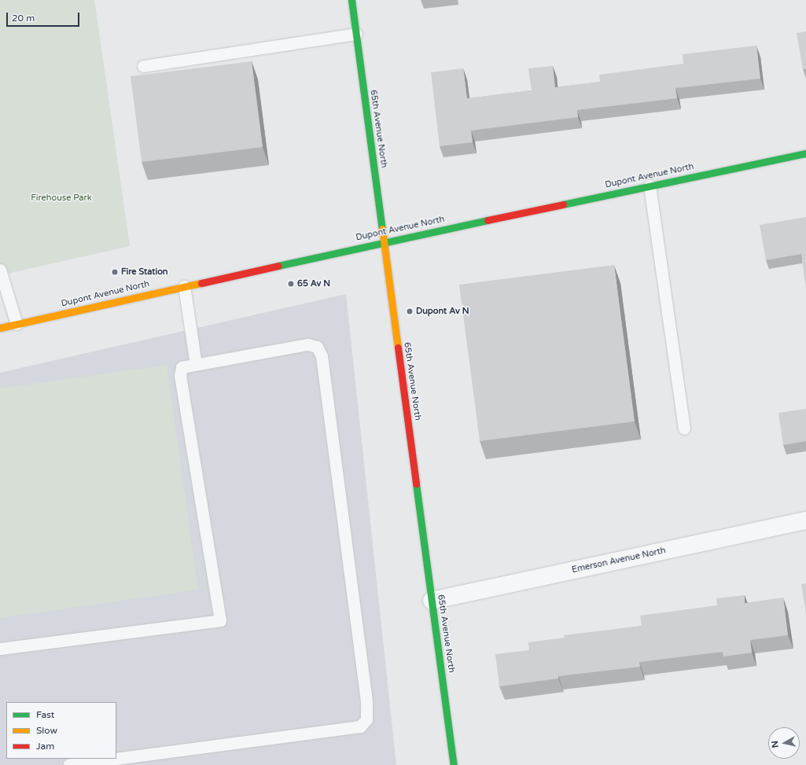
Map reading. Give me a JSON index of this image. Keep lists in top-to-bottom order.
{
  "streets": {
    "street": ["65th Avenue North", "Dupont Avenue North", "Emerson Avenue North"]
  },
  "crossings": [
    ["65th Avenue North", "Dupont Avenue North"],
    ["65th Avenue North", "Emerson Avenue North"]
  ],
  "parks": ["Firehouse Park"],
  "places": ["Fire Station", "65 Av N", "Dupont Av N"],
  "legend": ["Fast", "Slow", "Jam"],
  "scale_bar": "20 m",
  "north": "left"
}
